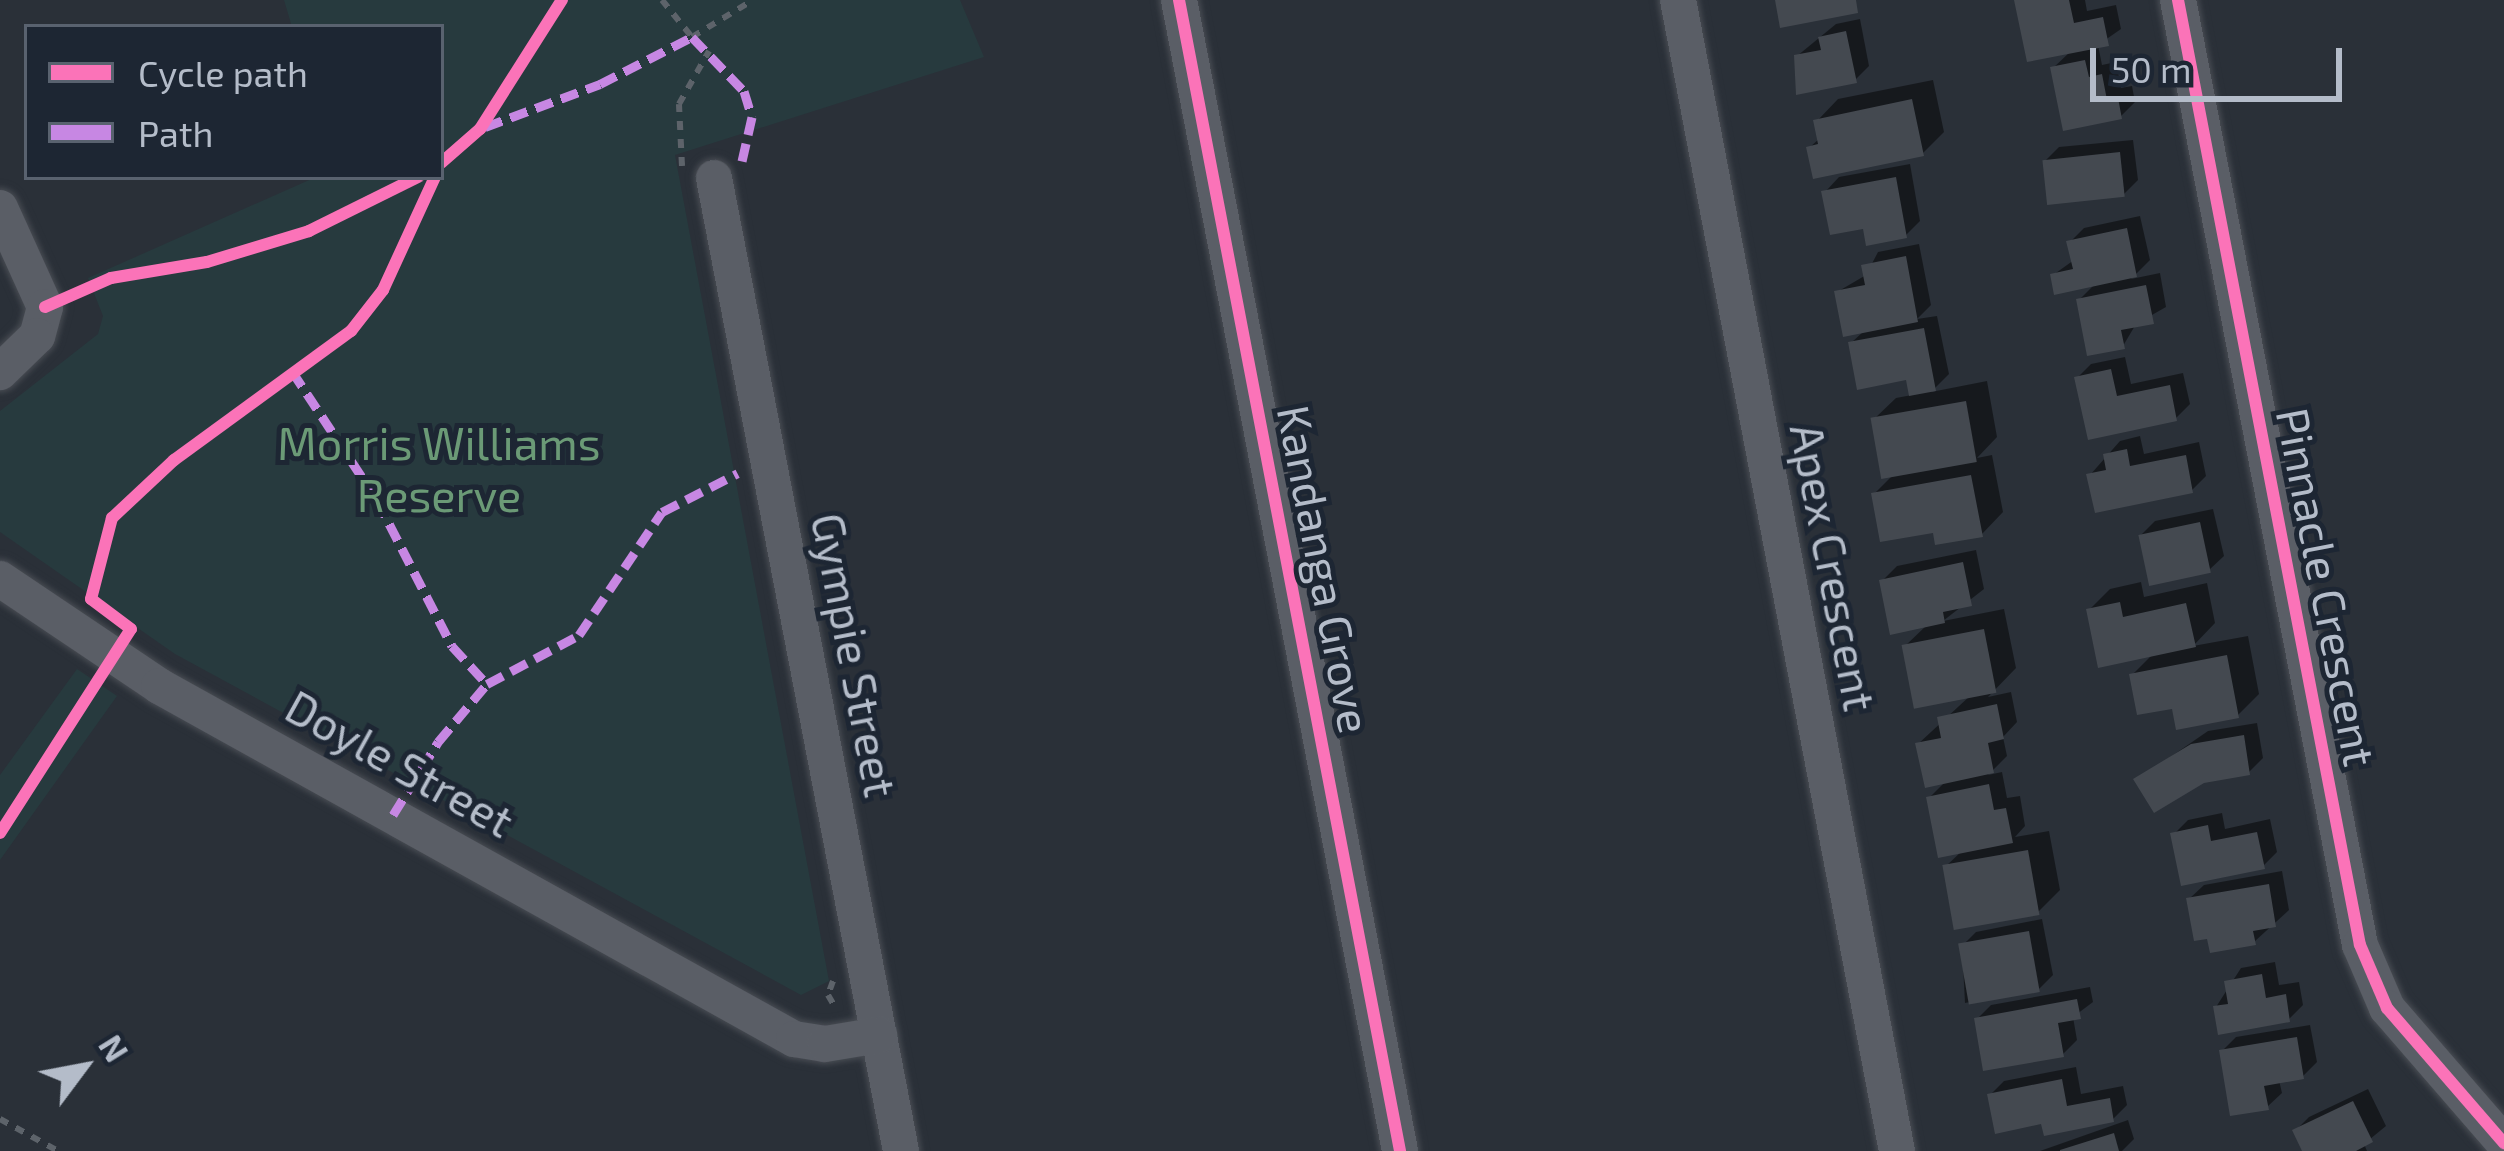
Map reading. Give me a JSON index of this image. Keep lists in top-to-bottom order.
{
  "streets": {
    "street": [
      "Apex Crescent",
      "Kandanga Grove",
      "Pinnacle Crescent",
      "Gympie Street",
      "Doyle Street"
    ]
  },
  "crossings": [
    ["Gympie Street", "Doyle Street"]
  ],
  "parks": ["Morris Williams Reserve"],
  "legend": ["Cycle path", "Path"],
  "scale_bar": "50 m",
  "north": "top right"
}
